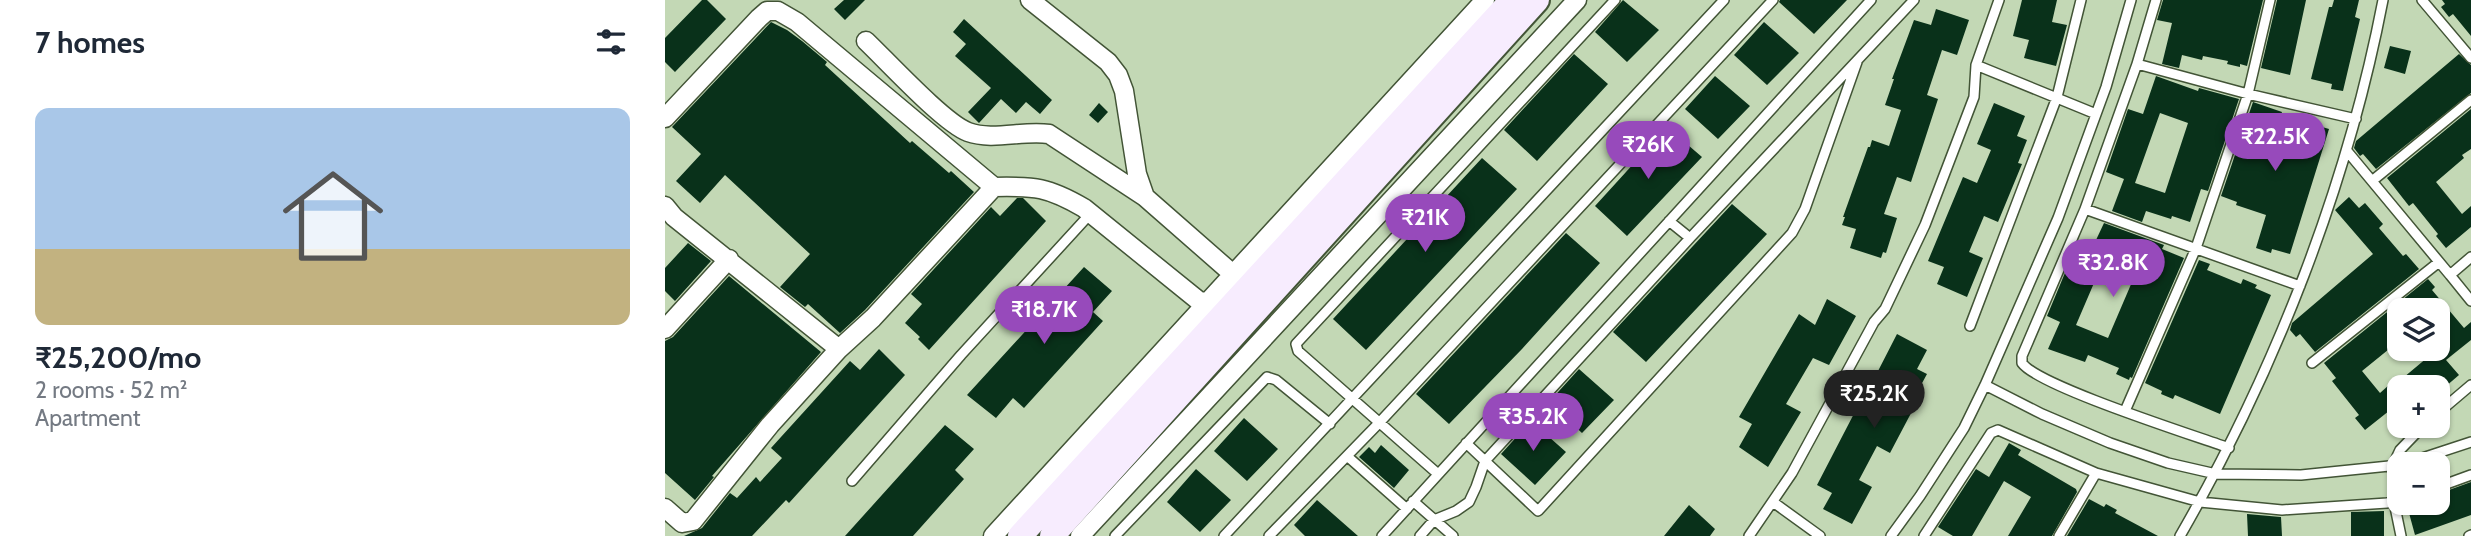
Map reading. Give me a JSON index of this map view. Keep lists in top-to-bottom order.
{
  "page": {
    "heading": "7 homes",
    "list": [
      {
        "name": "₹25,200/mo",
        "note": "2 rooms · 52 m² · Apartment"
      }
    ],
    "price": [
      "₹22.5K",
      "₹26K",
      "₹21K",
      "₹32.8K",
      "₹18.7K",
      "₹25.2K",
      "₹35.2K"
    ],
    "map_buttons": ["+", "−"]
  }
}
